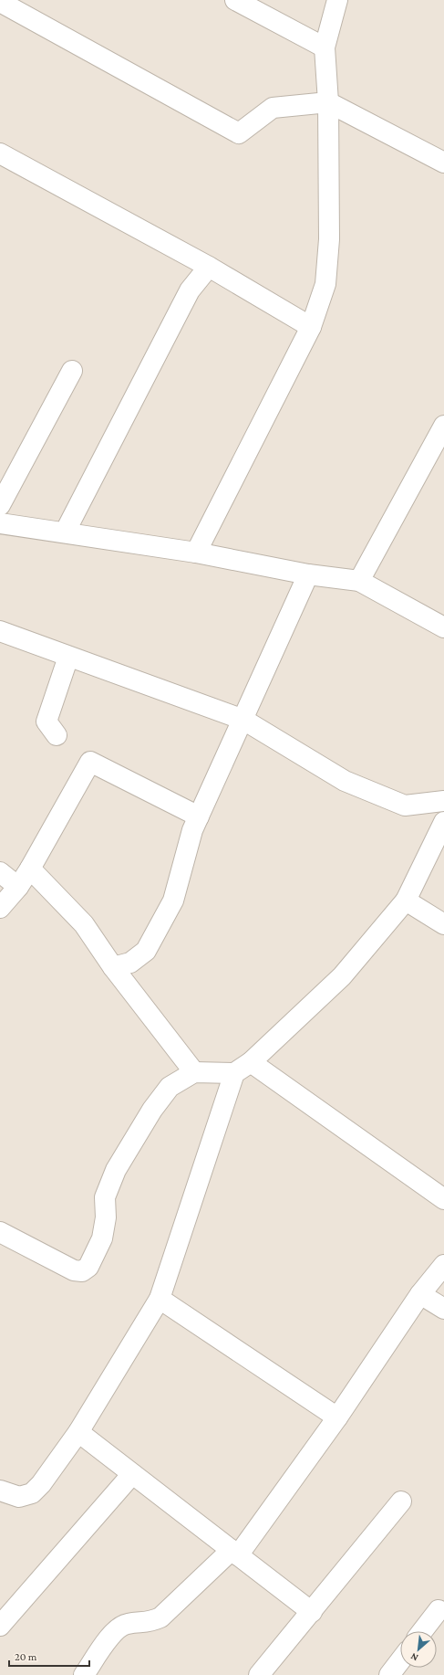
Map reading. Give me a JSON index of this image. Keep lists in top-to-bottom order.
{
  "scale_bar": "20 m",
  "north": "bottom left"
}
